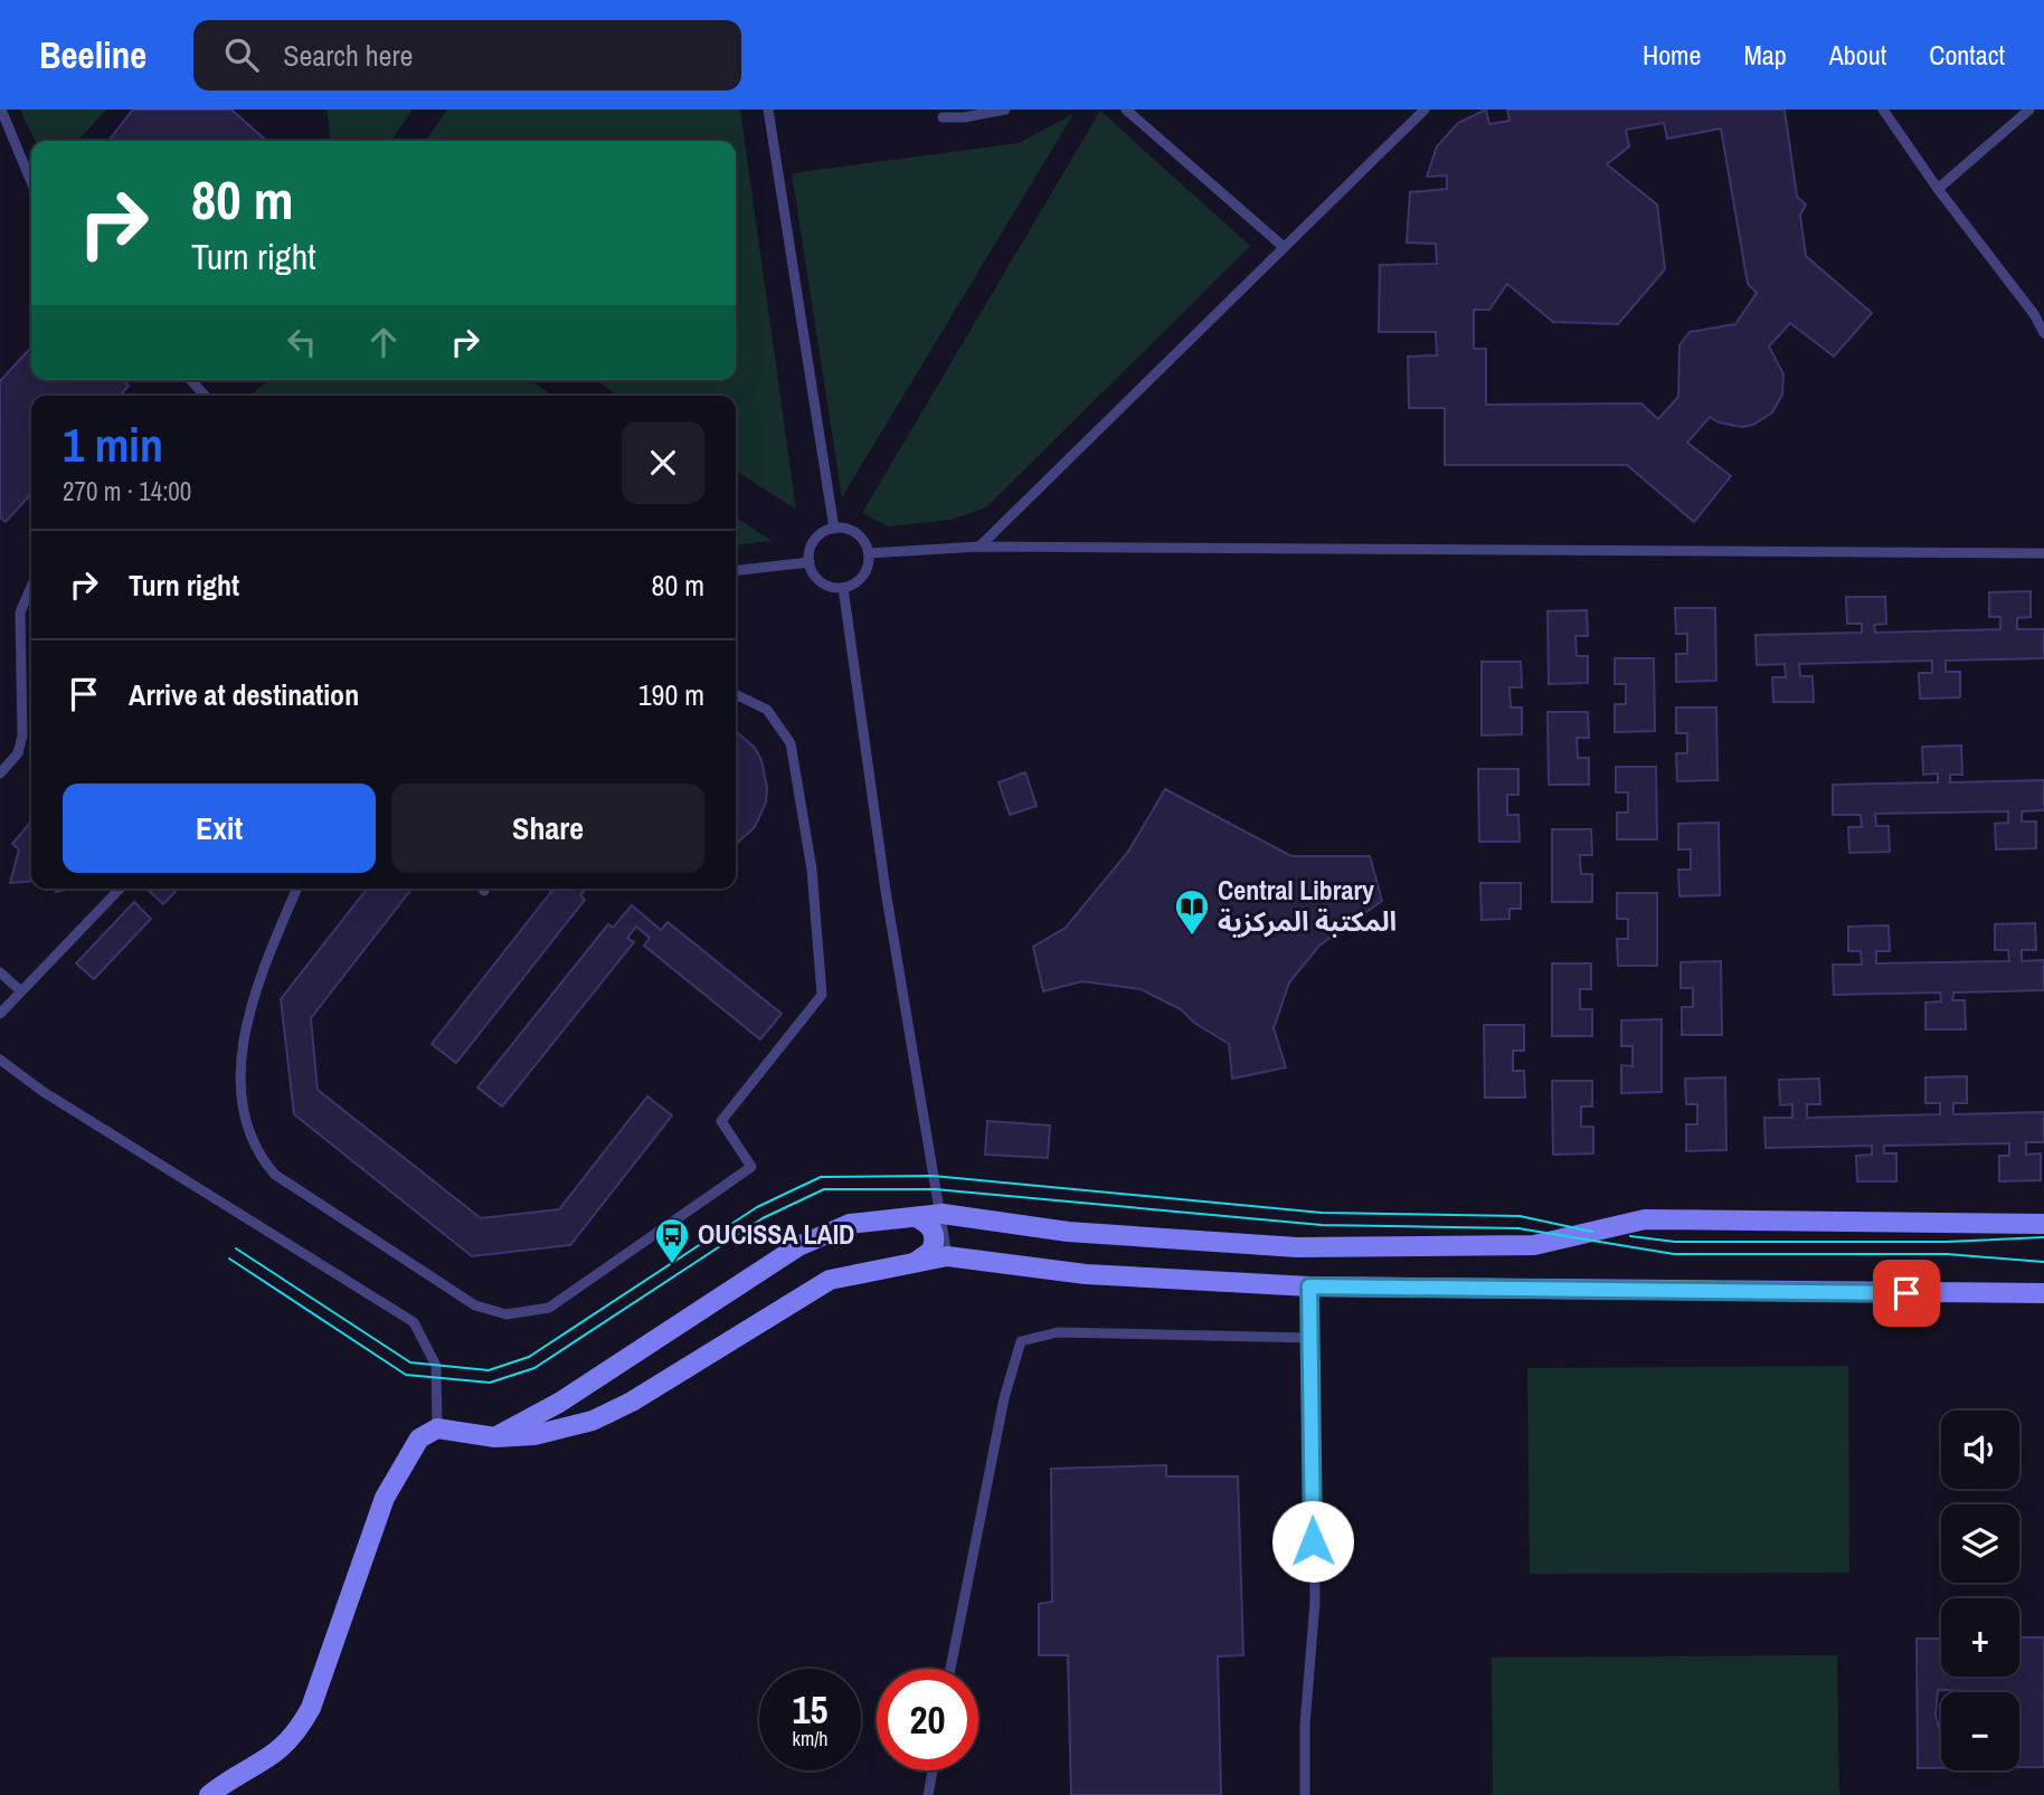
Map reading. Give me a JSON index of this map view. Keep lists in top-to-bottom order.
{
  "places": {
    "library": ["Central Library المكتبة المركزية"],
    "bus stop": ["OUCISSA LAID"]
  },
  "page": {
    "header": "Beeline",
    "search": "Search here",
    "nav": [
      "Home",
      "Map",
      "About",
      "Contact"
    ],
    "turn": ["80 m", "Turn right"],
    "heading": ["1 min", "270 m · 14:00"],
    "list": [
      {
        "name": "Turn right",
        "value": "80 m"
      },
      {
        "name": "Arrive at destination",
        "value": "190 m"
      }
    ],
    "buttons": ["Exit", "Share"],
    "map_buttons": ["+", "−"],
    "speed": "15 km/h",
    "limit": "20"
  }
}
